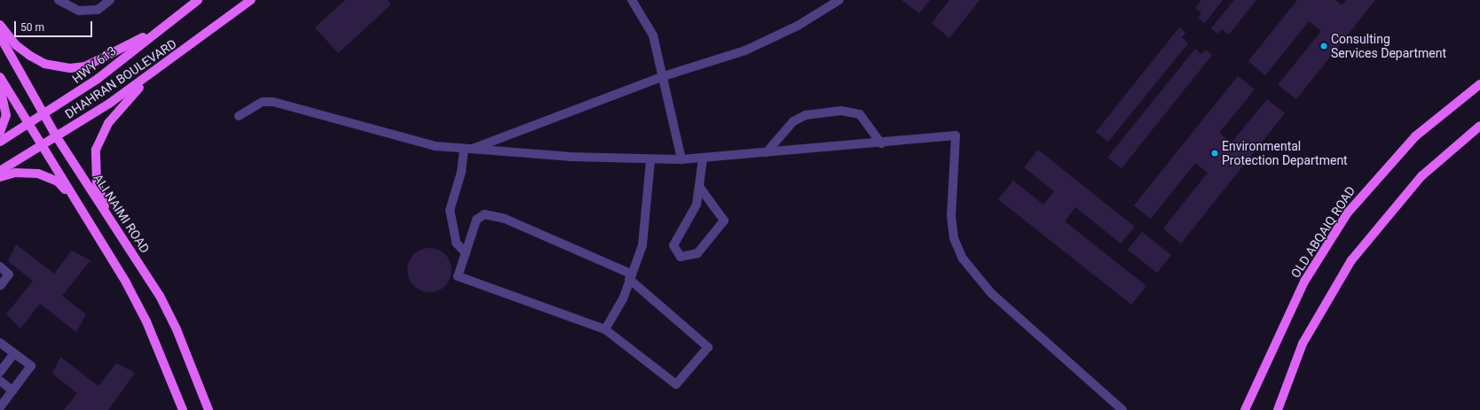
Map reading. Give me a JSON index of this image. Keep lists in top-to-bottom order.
{
  "streets": {
    "main road": [
      "HWY 613",
      "DHAHRAN BOULEVARD",
      "ALI NAIMI ROAD",
      "OLD ABQAIQ ROAD"
    ]
  },
  "crossings": [
    ["HWY 613", "ALI NAIMI ROAD"],
    ["DHAHRAN BOULEVARD", "ALI NAIMI ROAD"]
  ],
  "places": ["Consulting Services Department", "Environmental Protection Department"],
  "scale_bar": "50 m"
}
